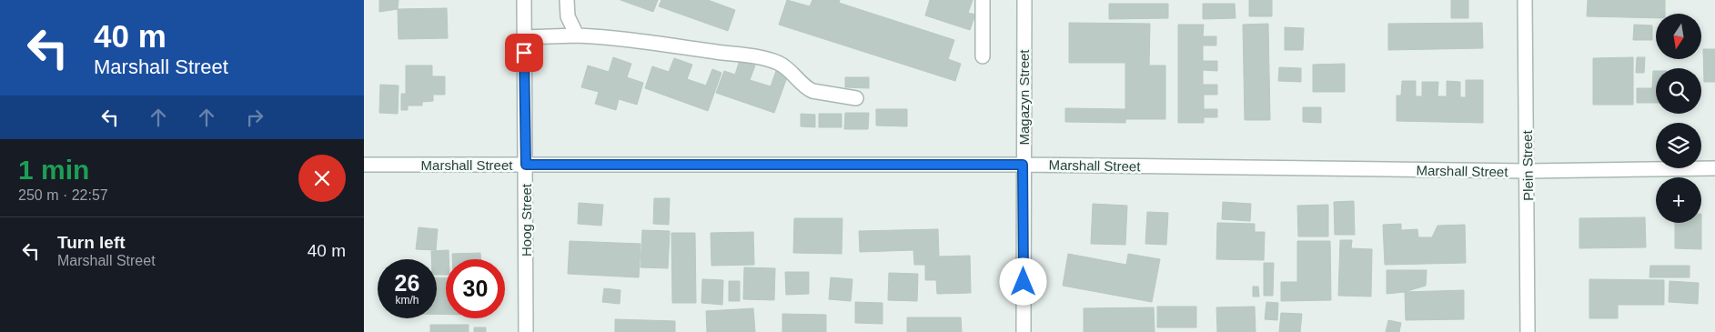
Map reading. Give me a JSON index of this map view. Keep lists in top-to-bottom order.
{
  "streets": {
    "street": [
      "Magazyn Street",
      "Marshall Street",
      "Plein Street",
      "Hoog Street"
    ]
  },
  "crossings": [
    ["Magazyn Street", "Marshall Street"],
    ["Marshall Street", "Plein Street"],
    ["Marshall Street", "Hoog Street"]
  ],
  "north": "bottom",
  "page": {
    "turn": ["40 m", "Marshall Street"],
    "map_buttons": "+",
    "heading": ["1 min", "250 m · 22:57"],
    "list": [
      {
        "name": "Turn left",
        "note": "Marshall Street",
        "value": "40 m"
      }
    ],
    "speed": "26 km/h",
    "limit": "30"
  }
}
